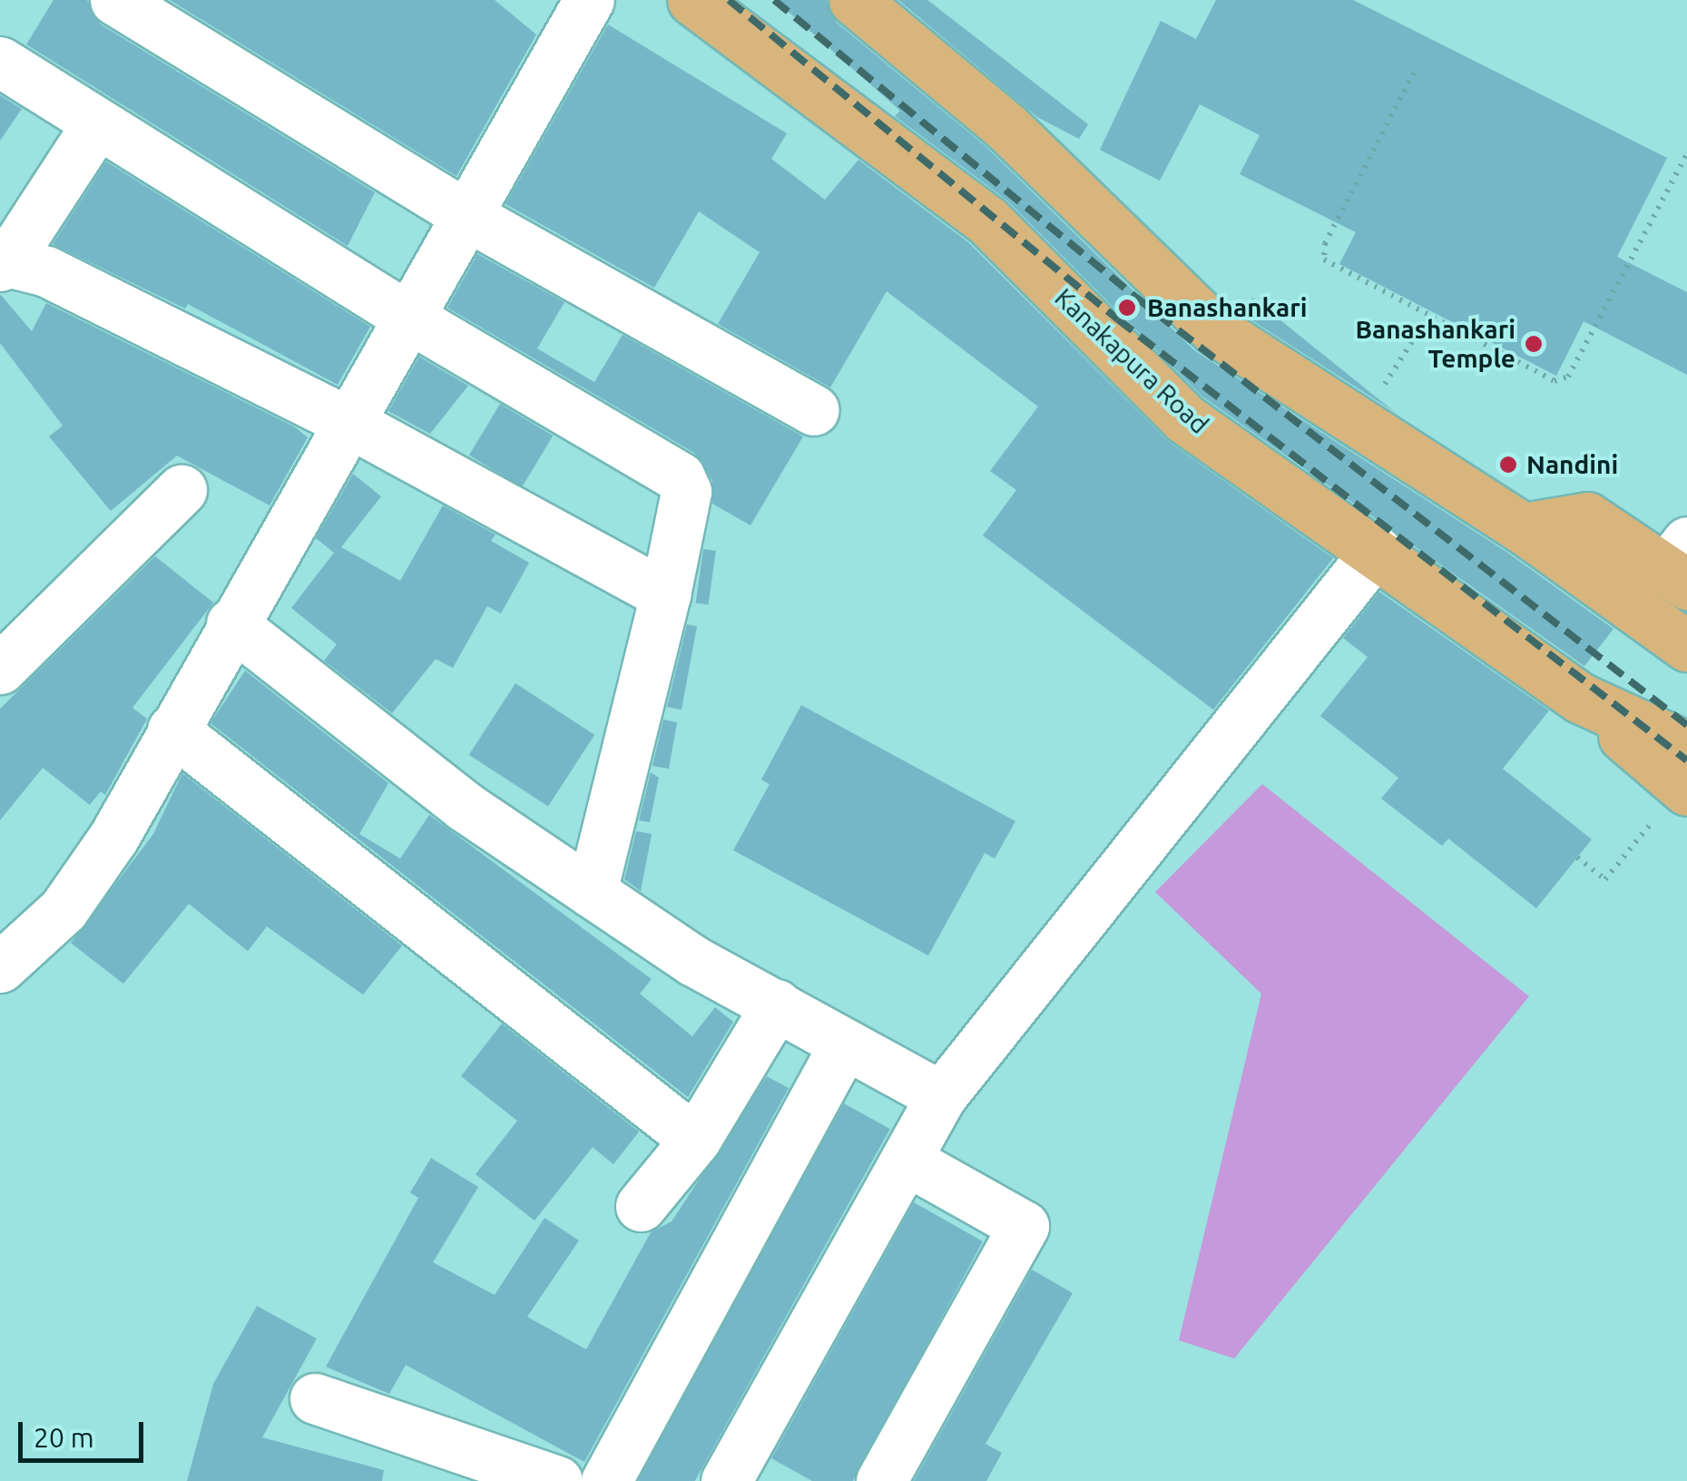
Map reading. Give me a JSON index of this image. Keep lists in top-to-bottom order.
{
  "streets": {
    "main road": ["Kanakapura Road"]
  },
  "places": ["Banashankari", "Banashankari Temple", "Nandini"],
  "scale_bar": "20 m"
}
